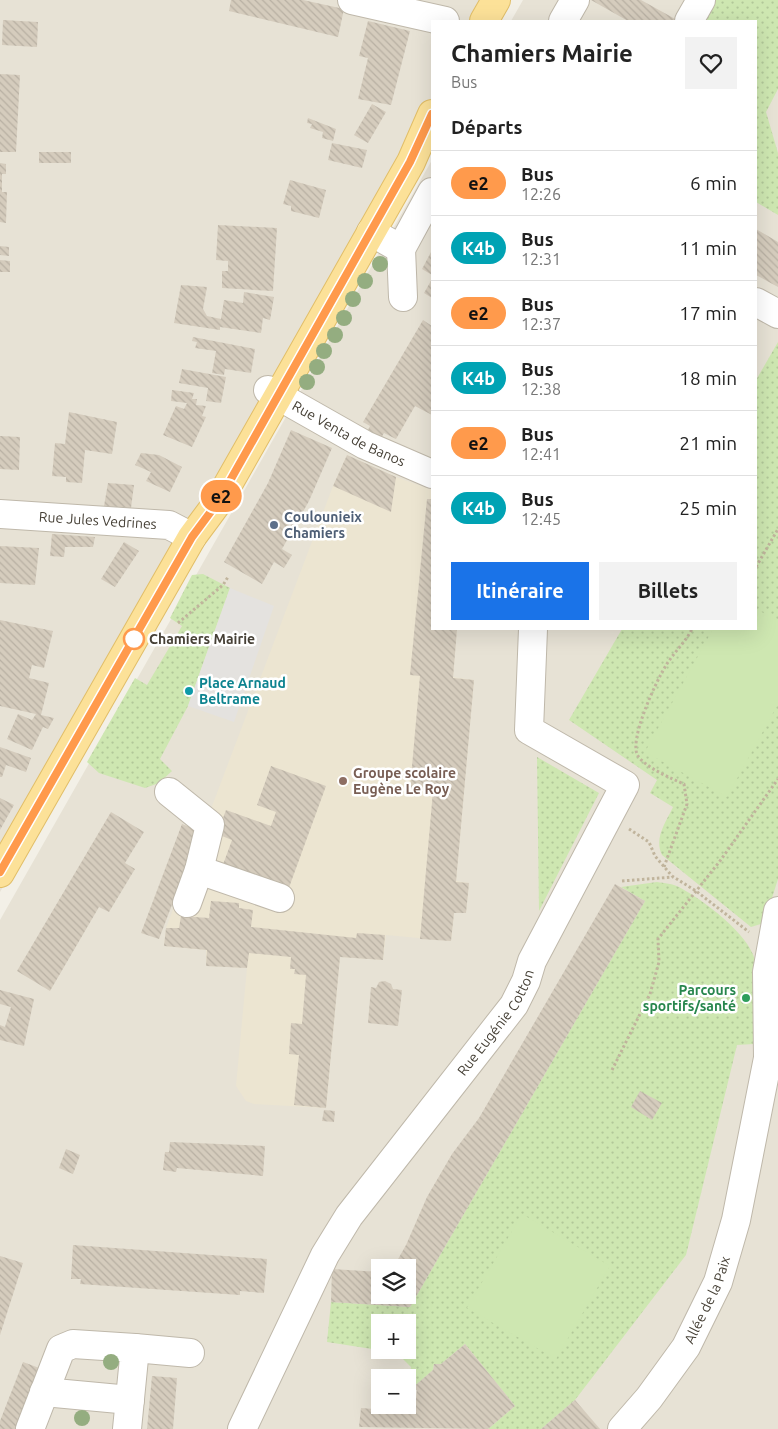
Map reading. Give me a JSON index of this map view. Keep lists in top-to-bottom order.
{
  "streets": {
    "street": [
      "Rue Venta de Banos",
      "Rue Jules Vedrines",
      "Rue Eugénie Cotton",
      "Allée de la Paix"
    ]
  },
  "places": [
    "Coulounieix Chamiers",
    "Chamiers Mairie",
    "Place Arnaud Beltrame",
    "Groupe scolaire Eugène Le Roy",
    "Parcours sportifs/santé"
  ],
  "lines": ["bus line e2"],
  "page": {
    "on_map": "e2",
    "heading": [
      ["Chamiers Mairie", "Bus"],
      "Départs"
    ],
    "list": [
      {
        "mark": "e2",
        "name": "Bus",
        "note": "12:26",
        "value": "6 min"
      },
      {
        "mark": "K4b",
        "name": "Bus",
        "note": "12:31",
        "value": "11 min"
      },
      {
        "mark": "e2",
        "name": "Bus",
        "note": "12:37",
        "value": "17 min"
      },
      {
        "mark": "K4b",
        "name": "Bus",
        "note": "12:38",
        "value": "18 min"
      },
      {
        "mark": "e2",
        "name": "Bus",
        "note": "12:41",
        "value": "21 min"
      },
      {
        "mark": "K4b",
        "name": "Bus",
        "note": "12:45",
        "value": "25 min"
      }
    ],
    "buttons": ["Itinéraire", "Billets"],
    "map_buttons": ["+", "−"]
  }
}
